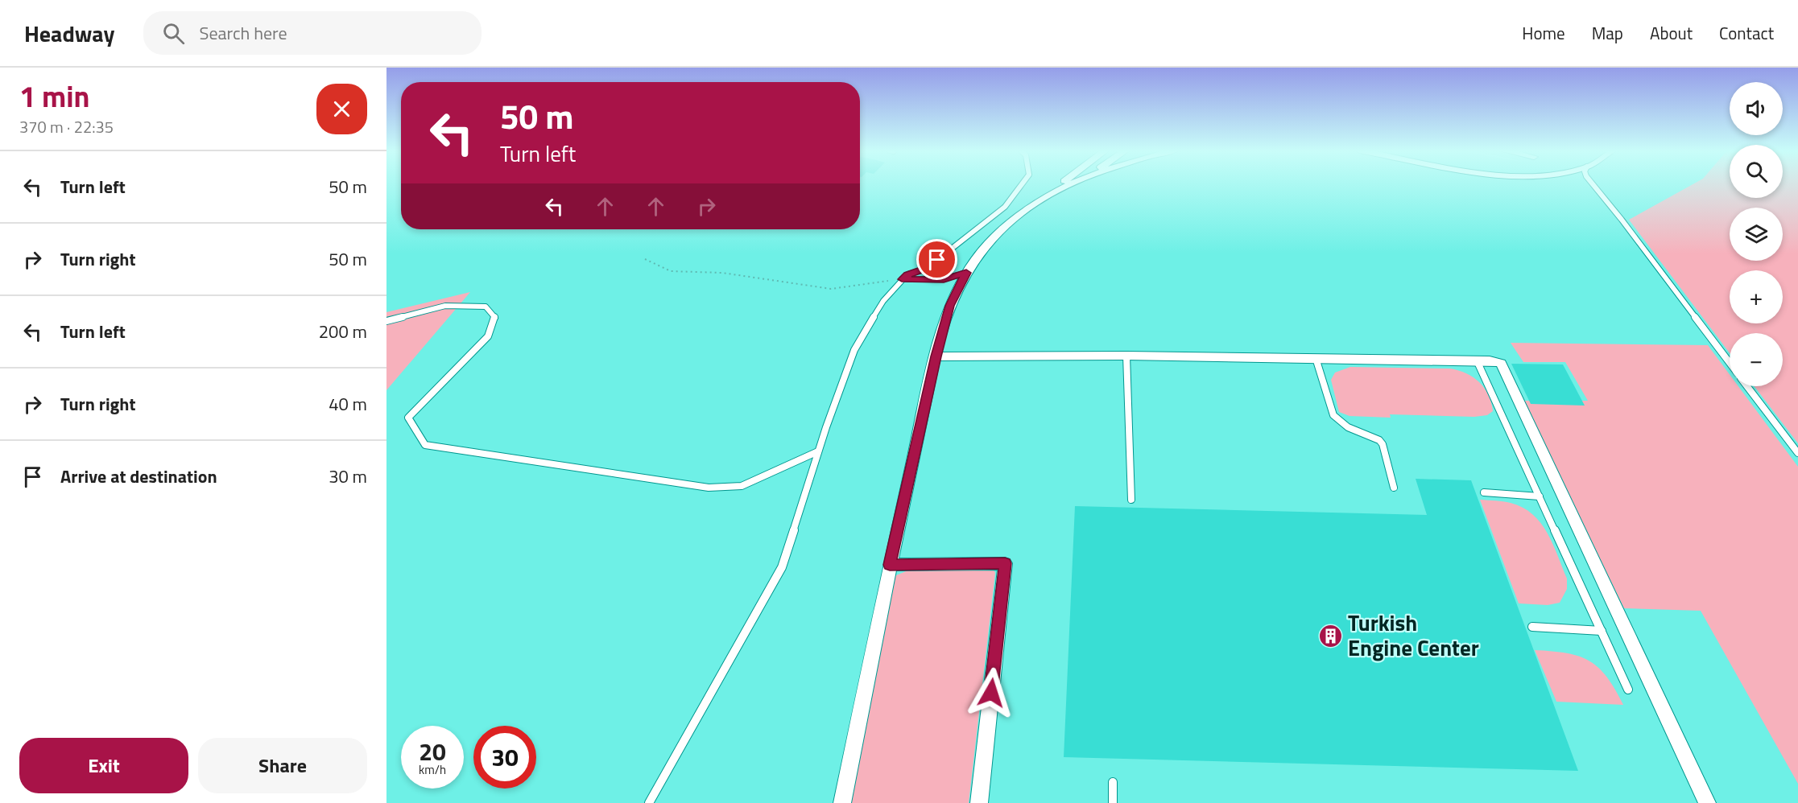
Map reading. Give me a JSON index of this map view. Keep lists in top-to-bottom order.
{
  "places": {
    "building": ["Turkish Engine Center"]
  },
  "page": {
    "header": "Headway",
    "search": "Search here",
    "nav": [
      "Home",
      "Map",
      "About",
      "Contact"
    ],
    "heading": ["1 min", "370 m · 22:35"],
    "map_buttons": ["+", "−"],
    "turn": ["50 m", "Turn left"],
    "list": [
      {
        "name": "Turn left",
        "value": "50 m"
      },
      {
        "name": "Turn right",
        "value": "50 m"
      },
      {
        "name": "Turn left",
        "value": "200 m"
      },
      {
        "name": "Turn right",
        "value": "40 m"
      },
      {
        "name": "Arrive at destination",
        "value": "30 m"
      }
    ],
    "speed": "20 km/h",
    "limit": "30",
    "buttons": ["Exit", "Share"]
  }
}
